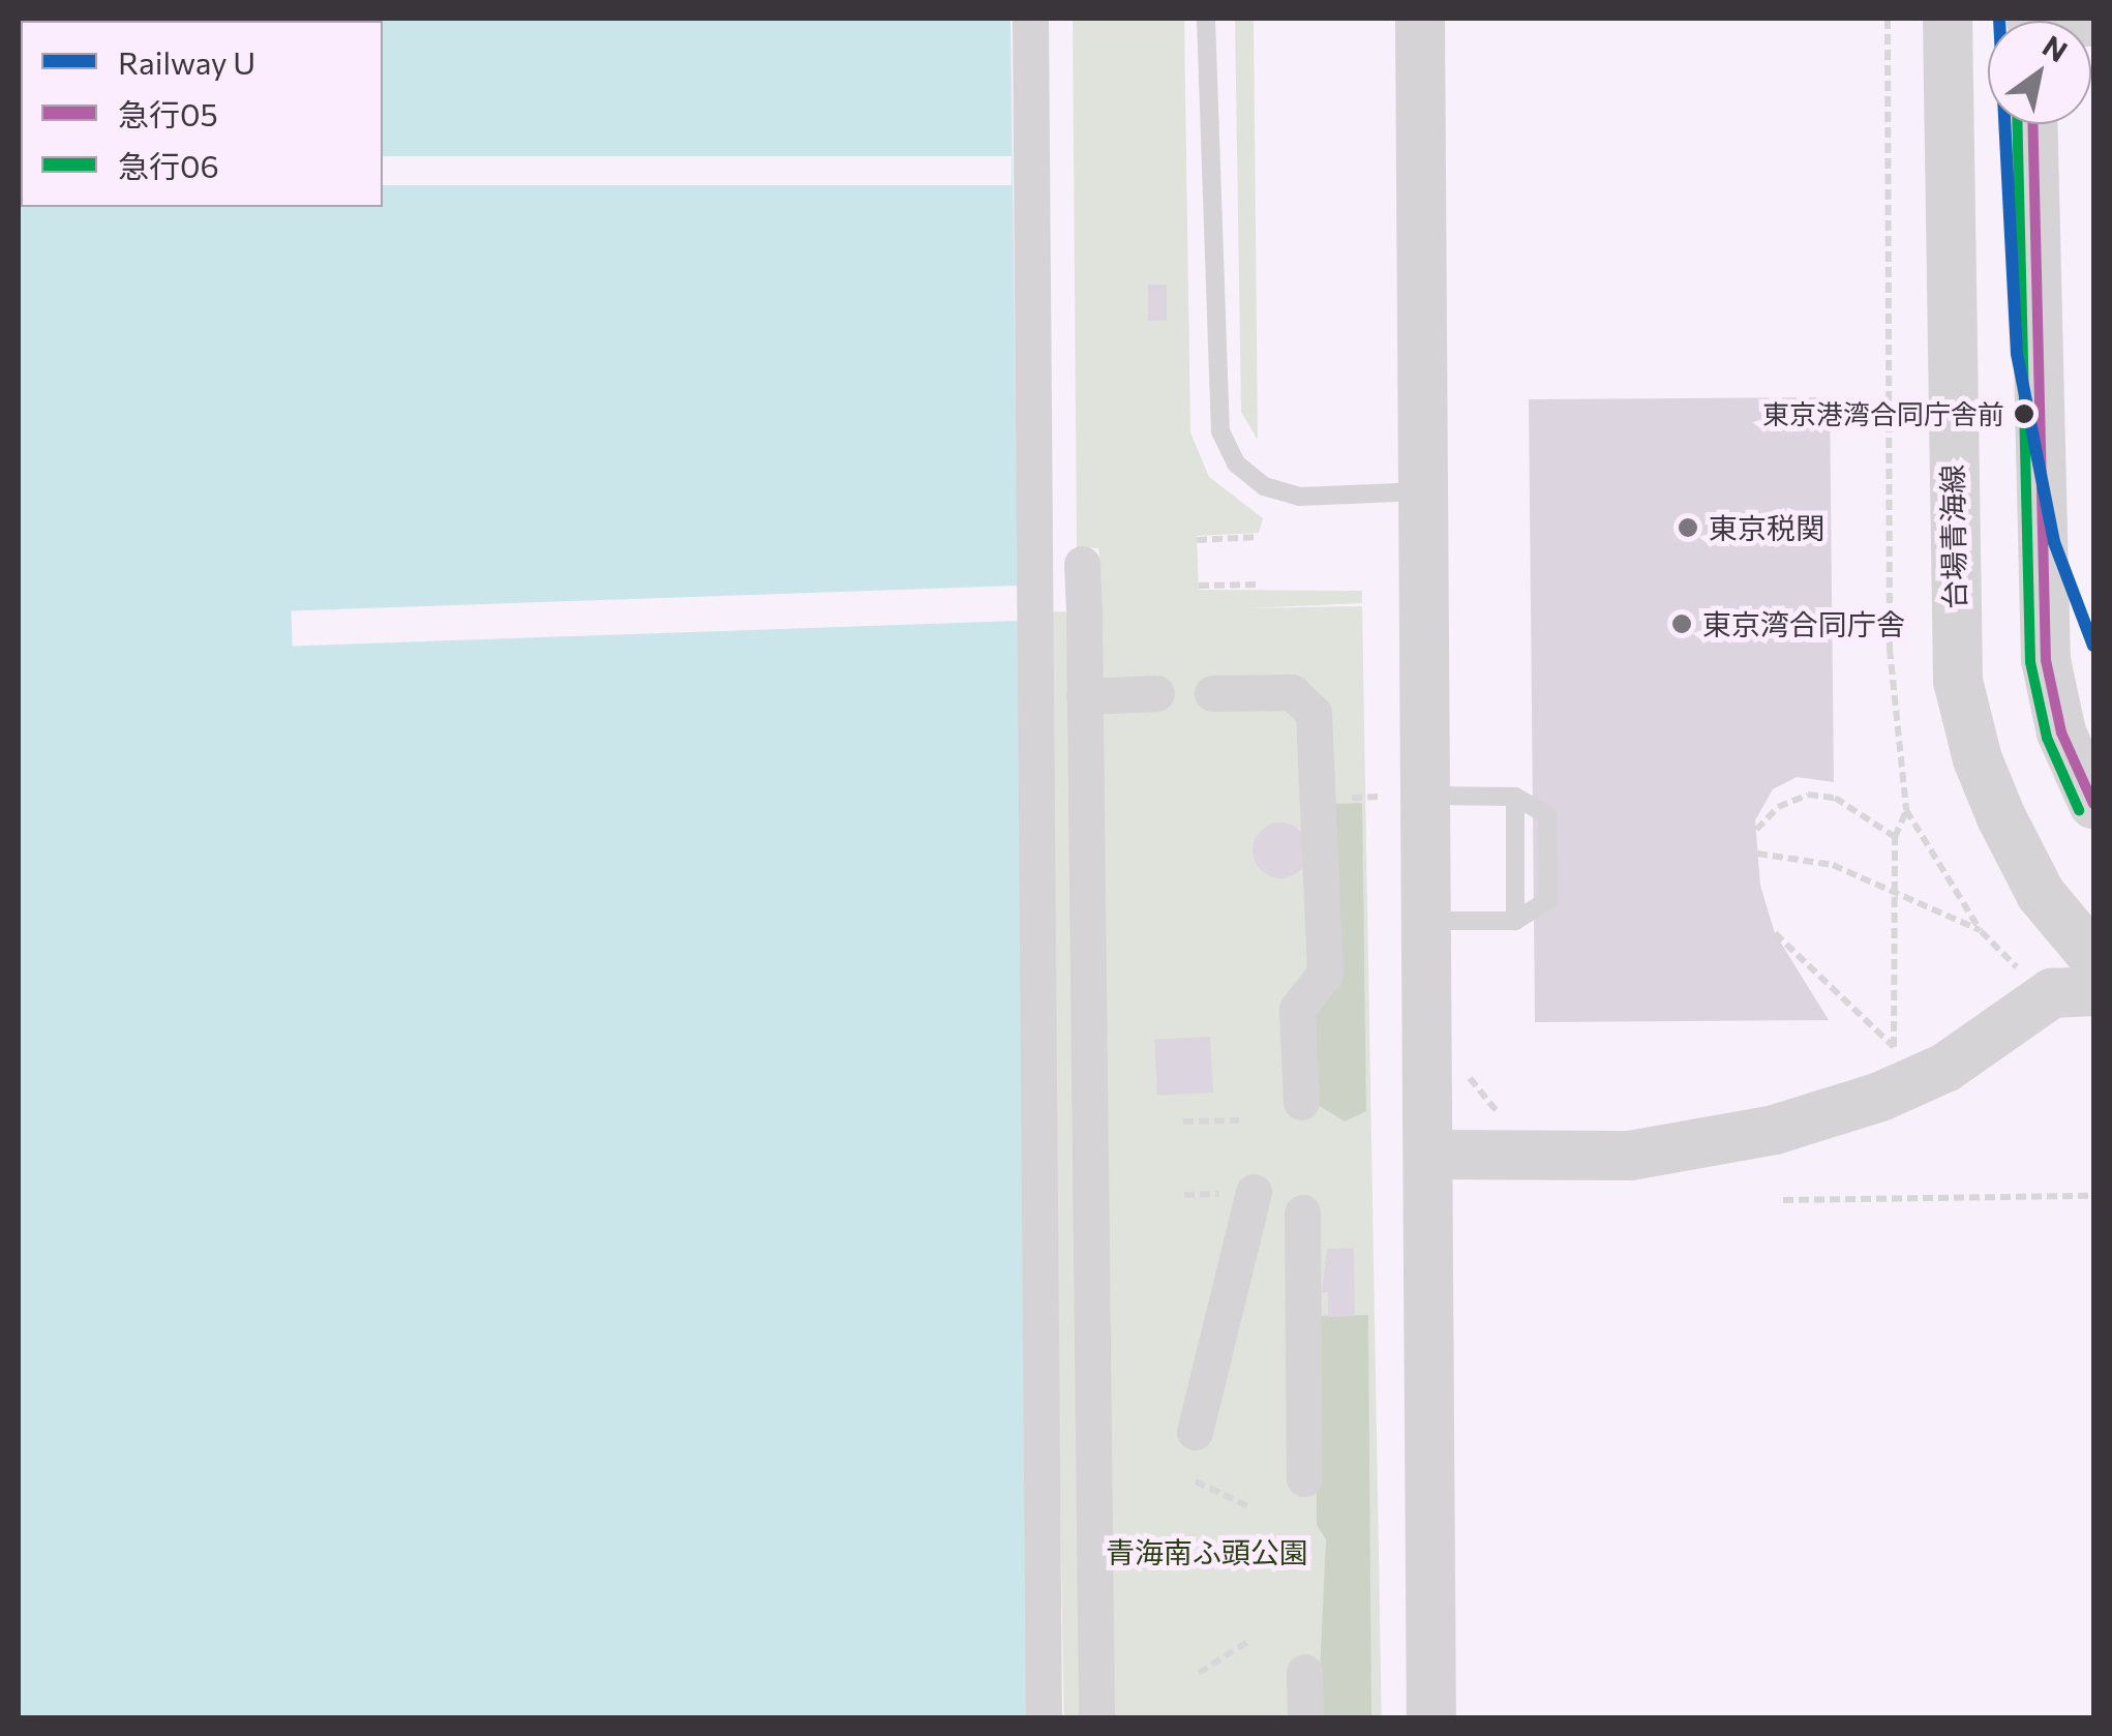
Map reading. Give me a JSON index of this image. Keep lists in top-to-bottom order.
{
  "streets": {
    "street": ["台場青海線"]
  },
  "parks": ["青海南ふ頭公園"],
  "places": ["東京港湾合同庁舎前", "東京税関", "東京湾合同庁舎"],
  "lines": ["rail line U", "transit line 急行05", "transit line 急行06"],
  "legend": ["Railway U", "急行05", "急行06"],
  "north": "top right"
}
